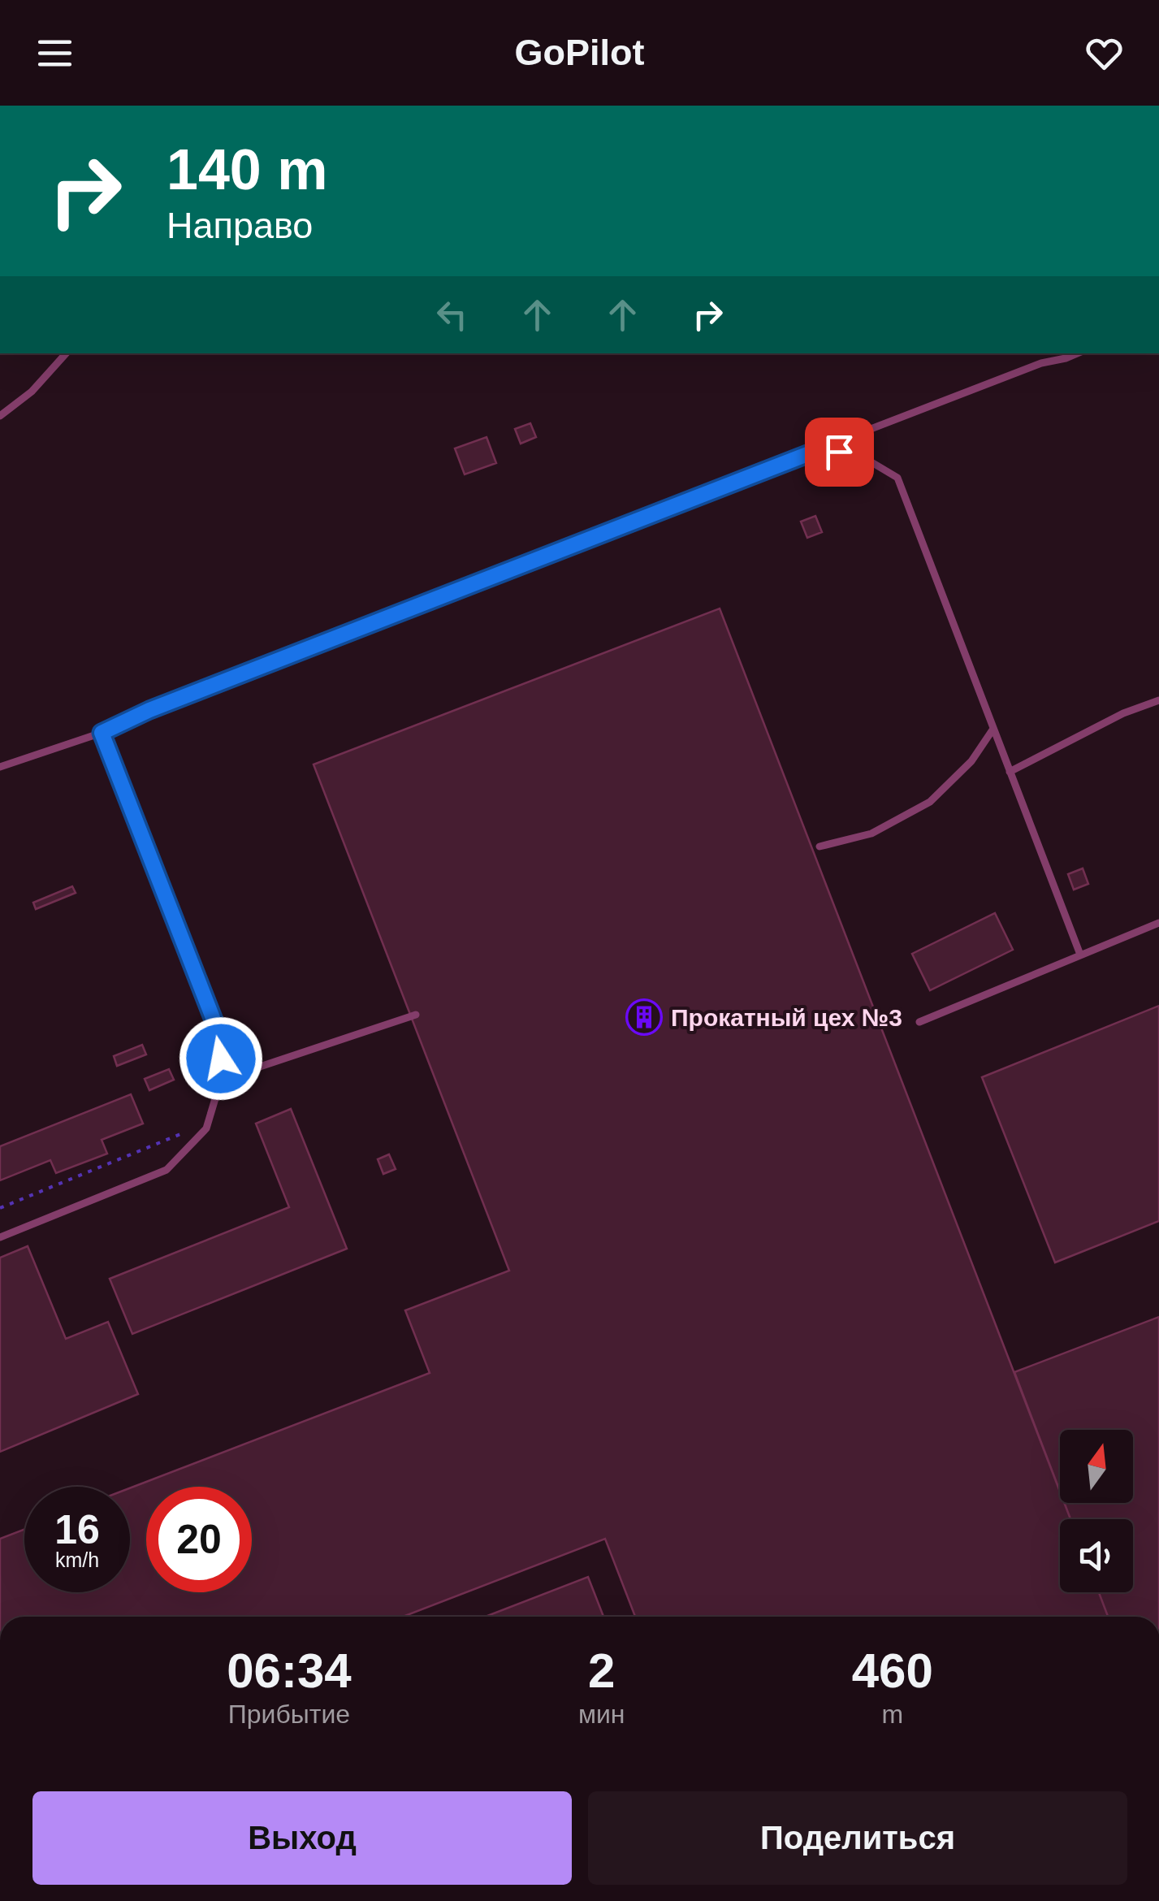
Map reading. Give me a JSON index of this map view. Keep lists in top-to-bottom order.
{
  "places": {
    "building": ["Прокатный цех №3"]
  },
  "north": "top",
  "page": {
    "header": "GoPilot",
    "turn": ["140 m", "Направо"],
    "speed": "16 km/h",
    "limit": "20",
    "eta": [
      "06:34",
      "Прибытие",
      "2",
      "мин",
      "460",
      "m"
    ],
    "buttons": ["Выход", "Поделиться"]
  }
}
